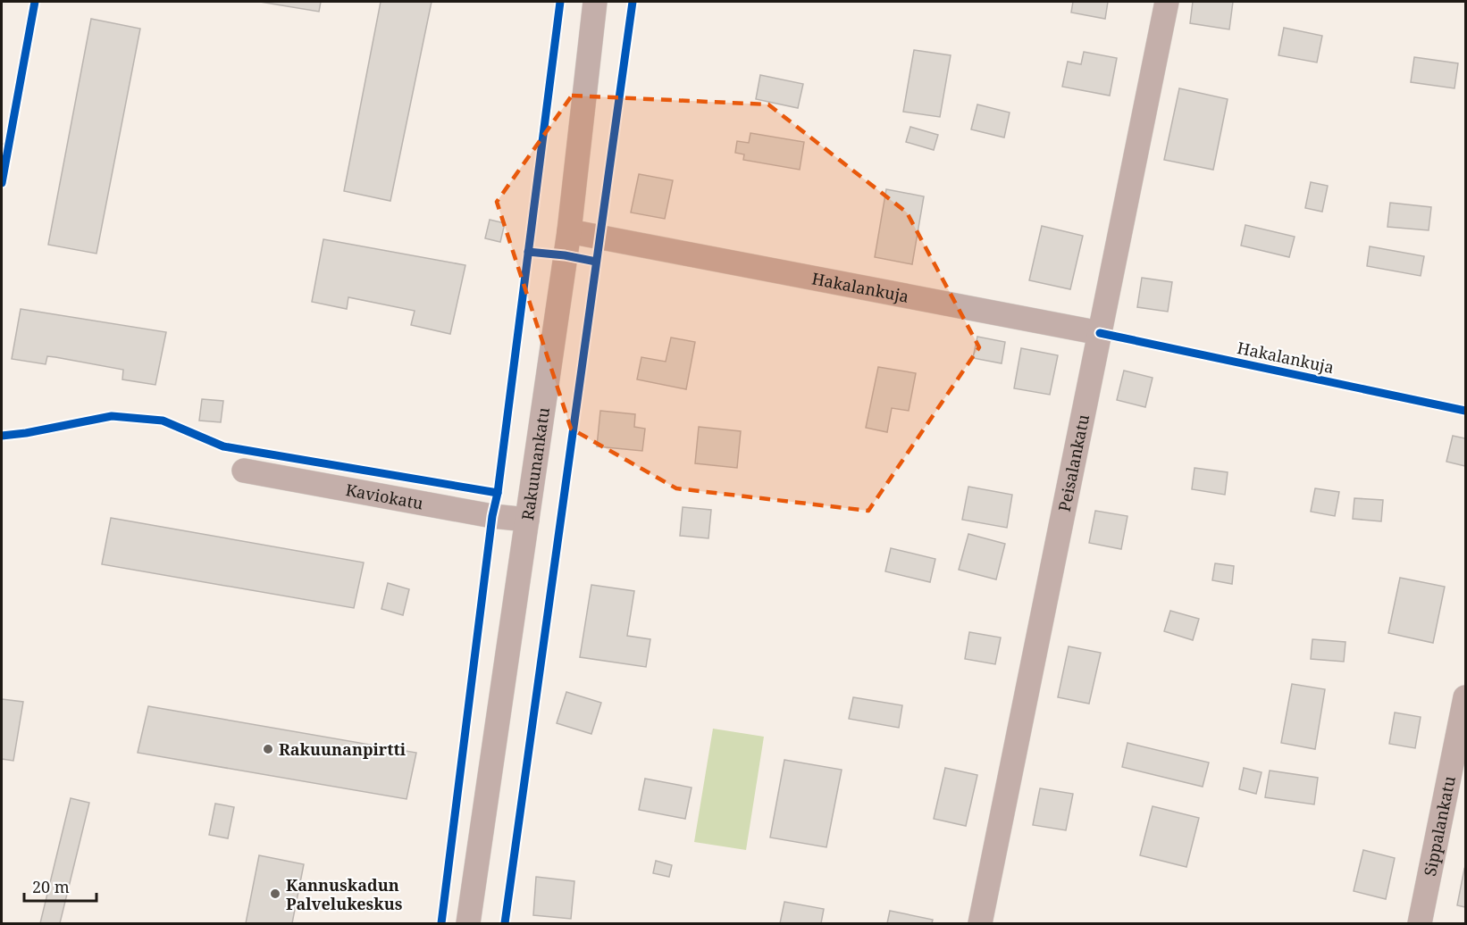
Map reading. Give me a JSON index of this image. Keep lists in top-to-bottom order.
{
  "streets": {
    "street": [
      "Hakalankuja",
      "Peisalankatu",
      "Rakuunankatu",
      "Kaviokatu",
      "Sippalankatu"
    ]
  },
  "crossings": [
    ["Hakalankuja", "Peisalankatu"],
    ["Hakalankuja", "Rakuunankatu"],
    ["Rakuunankatu", "Kaviokatu"]
  ],
  "places": ["Rakuunanpirtti", "Kannuskadun Palvelukeskus"],
  "scale_bar": "20 m"
}
